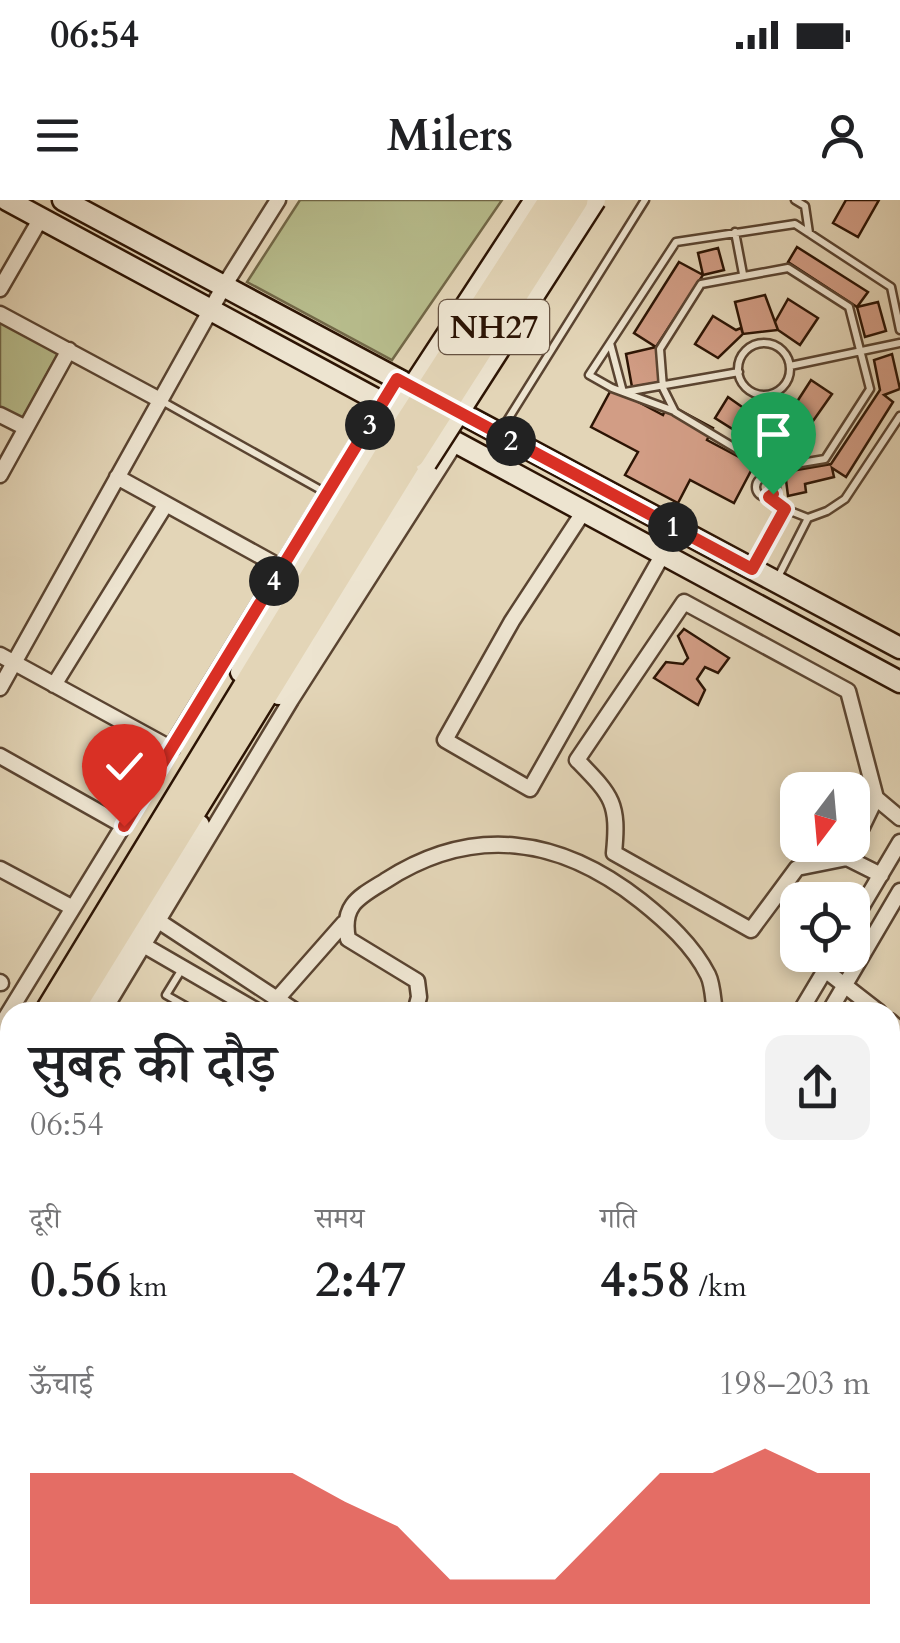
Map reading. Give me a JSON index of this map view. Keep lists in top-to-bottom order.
{
  "streets": {
    "highway": ["NH27"]
  },
  "north": "bottom",
  "page": {
    "status": "06:54",
    "header": "Milers",
    "pins": [
      "3",
      "2",
      "1",
      "4"
    ],
    "heading": ["सुबह की दौड़", "06:54"],
    "stats": [
      ["दूरी", "0.56 km"],
      ["समय", "2:47"],
      ["गति", "4:58 /km"]
    ],
    "chart": ["ऊँचाई", "198–203 m"]
  }
}
